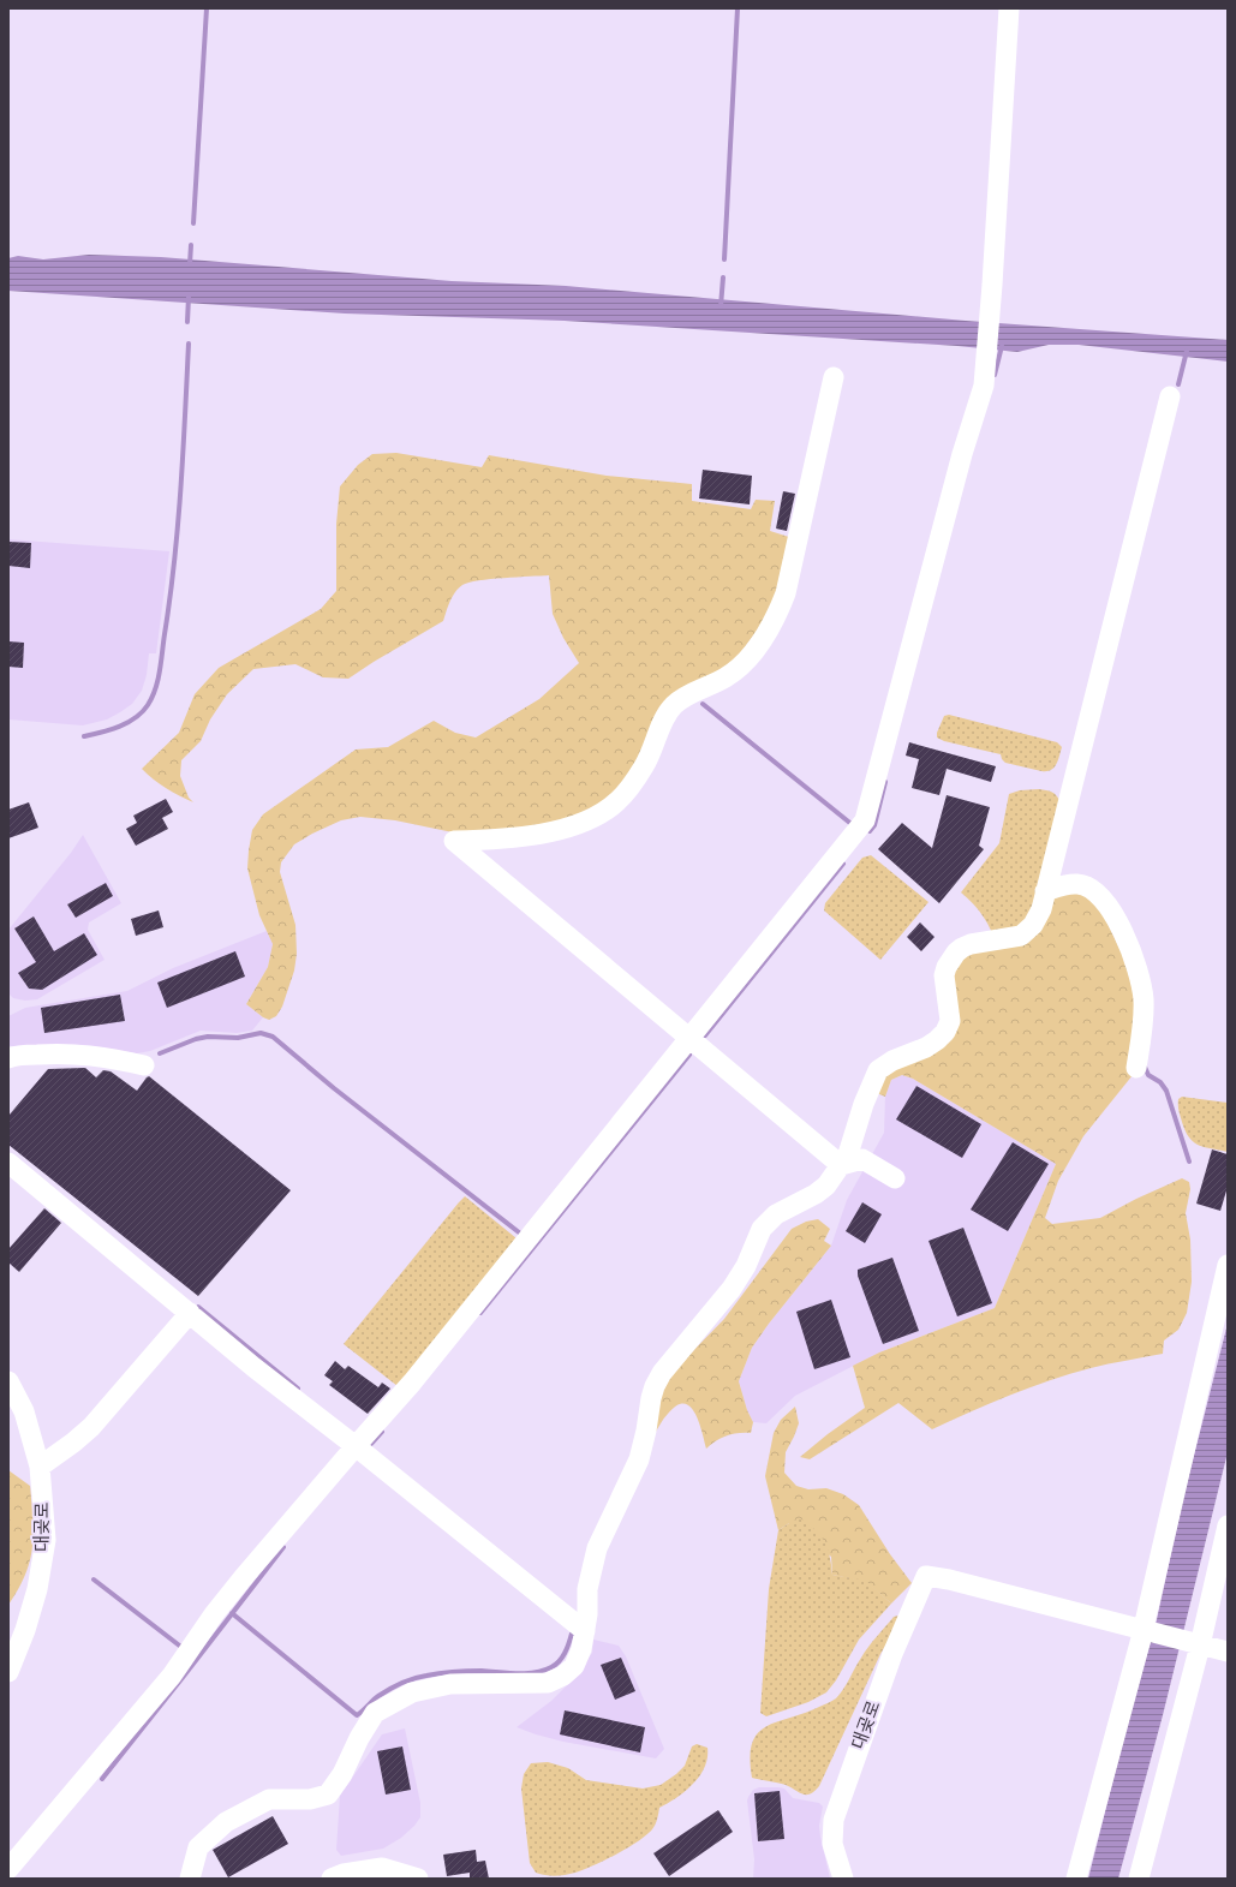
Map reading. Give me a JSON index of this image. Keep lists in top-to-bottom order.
{
  "streets": {
    "street": ["대곶로"]
  }
}
